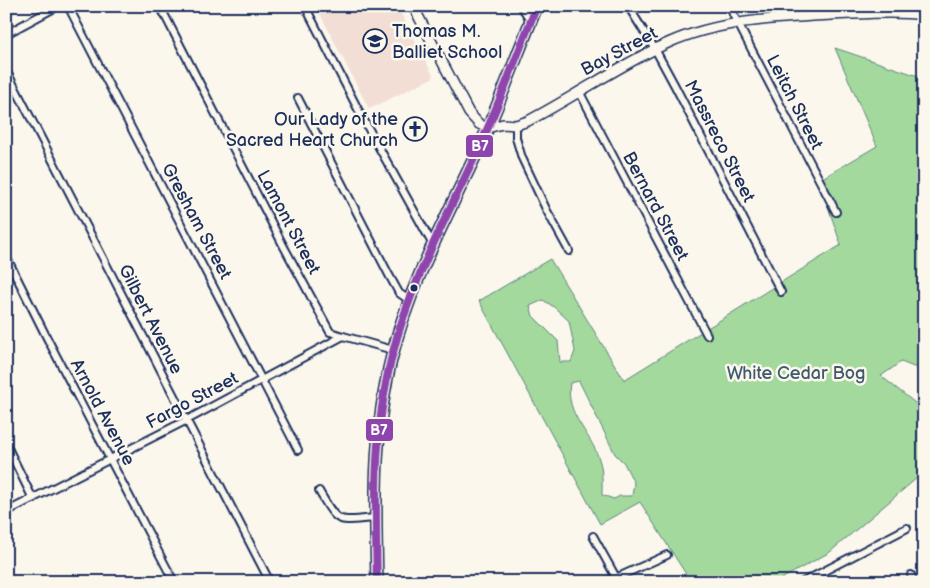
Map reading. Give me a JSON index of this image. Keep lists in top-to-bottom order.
{
  "streets": {
    "main road": ["Bay Street"],
    "street": [
      "Leitch Street",
      "Massreco Street",
      "Bernard Street",
      "Gresham Street",
      "Lamont Street",
      "Gilbert Avenue",
      "Fargo Street",
      "Arnold Avenue"
    ]
  },
  "crossings": [
    ["Bay Street", "Leitch Street"],
    ["Bay Street", "Massreco Street"],
    ["Bay Street", "Bernard Street"],
    ["Gresham Street", "Fargo Street"],
    ["Lamont Street", "Fargo Street"],
    ["Gilbert Avenue", "Fargo Street"],
    ["Fargo Street", "Arnold Avenue"]
  ],
  "parks": ["White Cedar Bog"],
  "places": {
    "school or university": ["Thomas M. Balliet School"],
    "church": ["Our Lady of the Sacred Heart Church"]
  },
  "lines": ["transit line B7"]
}
